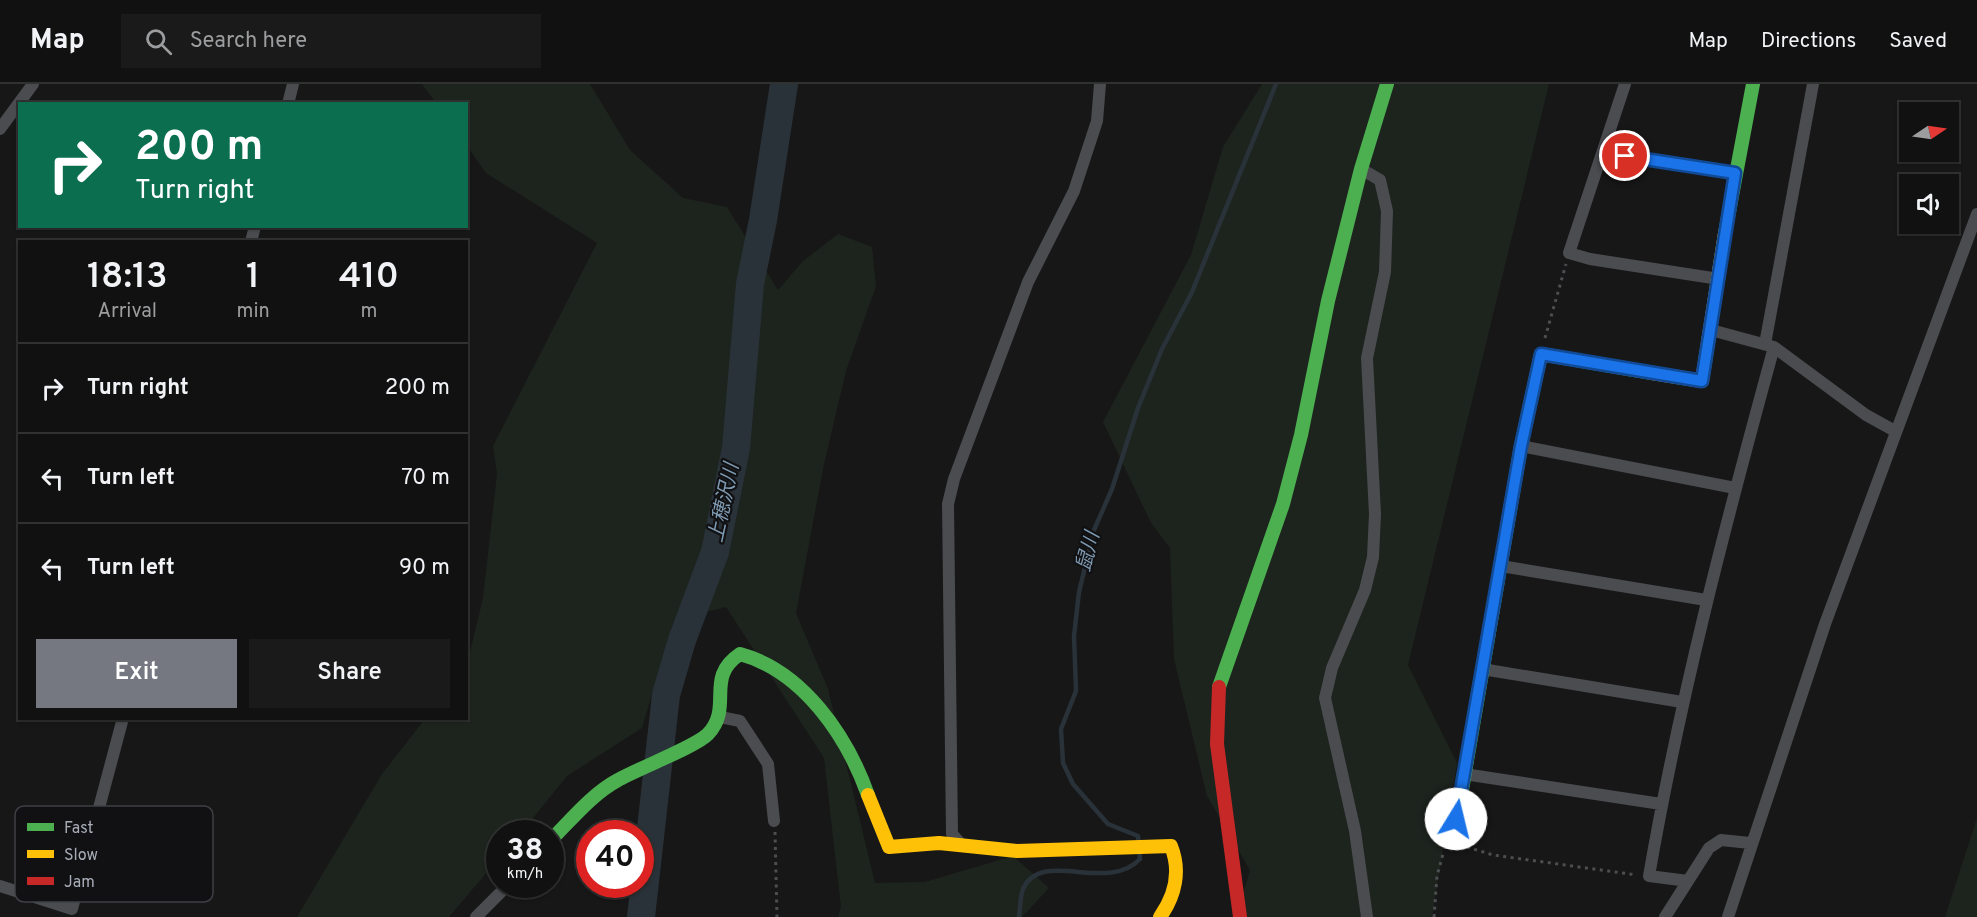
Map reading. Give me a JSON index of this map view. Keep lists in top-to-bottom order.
{
  "water": ["上穂沢川", "鼠川"],
  "legend": ["Fast", "Slow", "Jam"],
  "north": "right",
  "page": {
    "header": "Map",
    "search": "Search here",
    "nav": ["Map", "Directions", "Saved"],
    "turn": ["200 m", "Turn right"],
    "eta": [
      "18:13",
      "Arrival",
      "1",
      "min",
      "410",
      "m"
    ],
    "list": [
      {
        "name": "Turn right",
        "value": "200 m"
      },
      {
        "name": "Turn left",
        "value": "70 m"
      },
      {
        "name": "Turn left",
        "value": "90 m"
      }
    ],
    "buttons": ["Exit", "Share"],
    "speed": "38 km/h",
    "limit": "40"
  }
}
